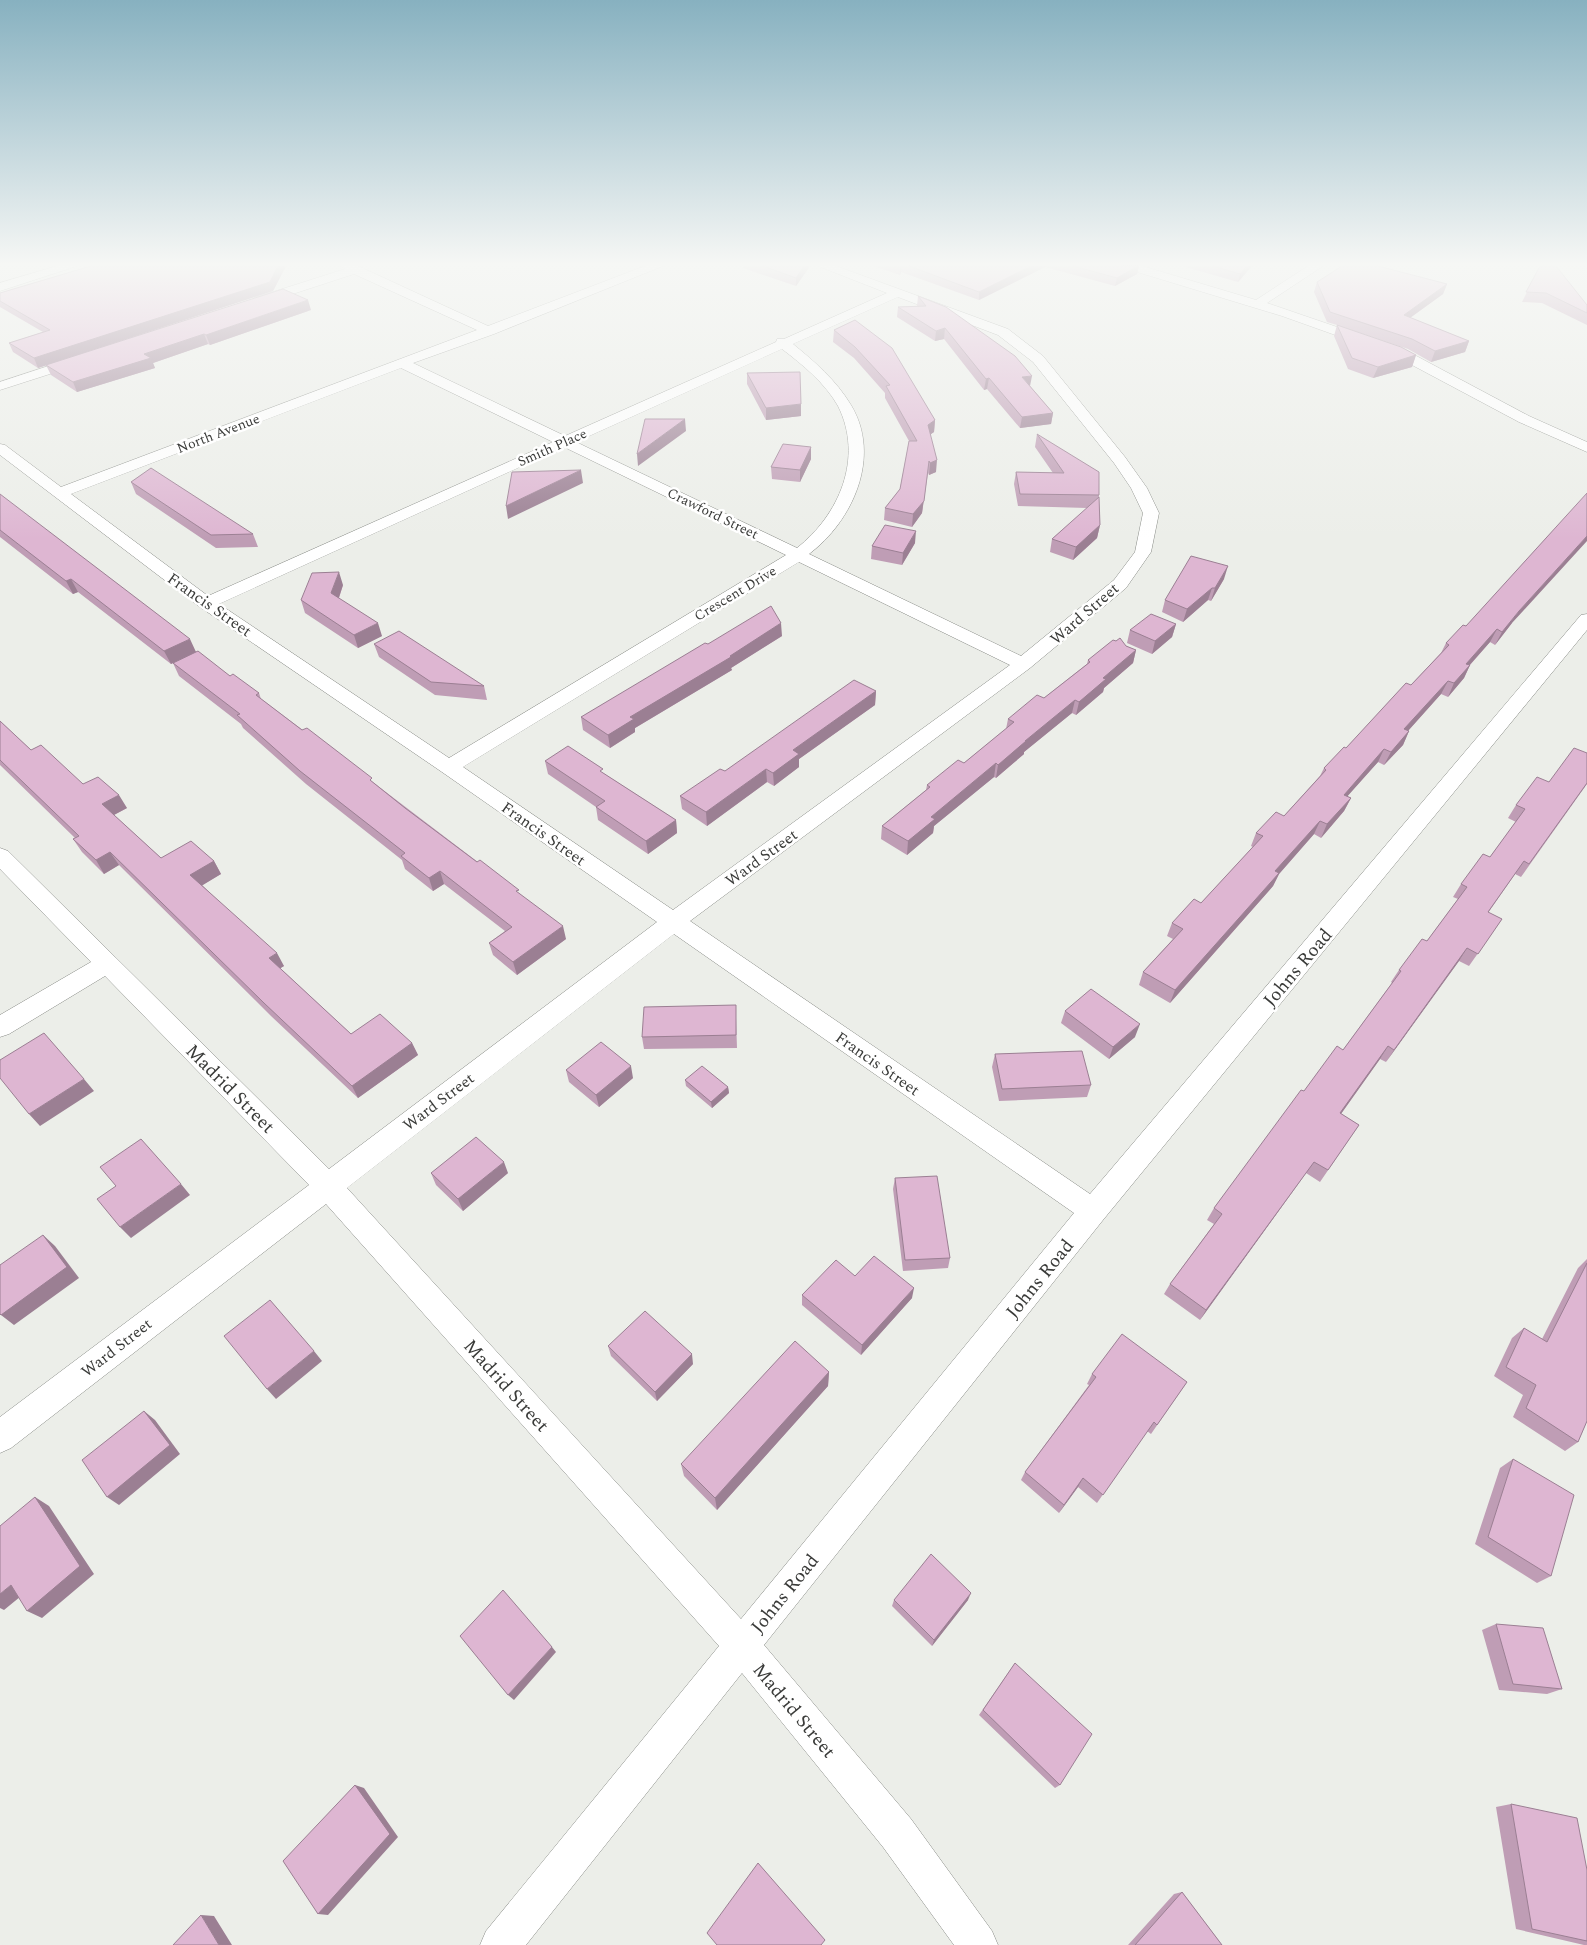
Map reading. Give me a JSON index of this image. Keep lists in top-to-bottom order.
{
  "streets": {
    "street": [
      "North Avenue",
      "Smith Place",
      "Crawford Street",
      "Crescent Drive",
      "Francis Street",
      "Ward Street",
      "Johns Road",
      "Madrid Street"
    ]
  },
  "crossings": [
    ["North Avenue", "Crawford Street"],
    ["North Avenue", "Francis Street"],
    ["Smith Place", "Crawford Street"],
    ["Smith Place", "Francis Street"],
    ["Crawford Street", "Crescent Drive"],
    ["Crawford Street", "Ward Street"],
    ["Crescent Drive", "Francis Street"],
    ["Francis Street", "Ward Street"],
    ["Francis Street", "Johns Road"],
    ["Ward Street", "Madrid Street"],
    ["Johns Road", "Madrid Street"]
  ]
}
